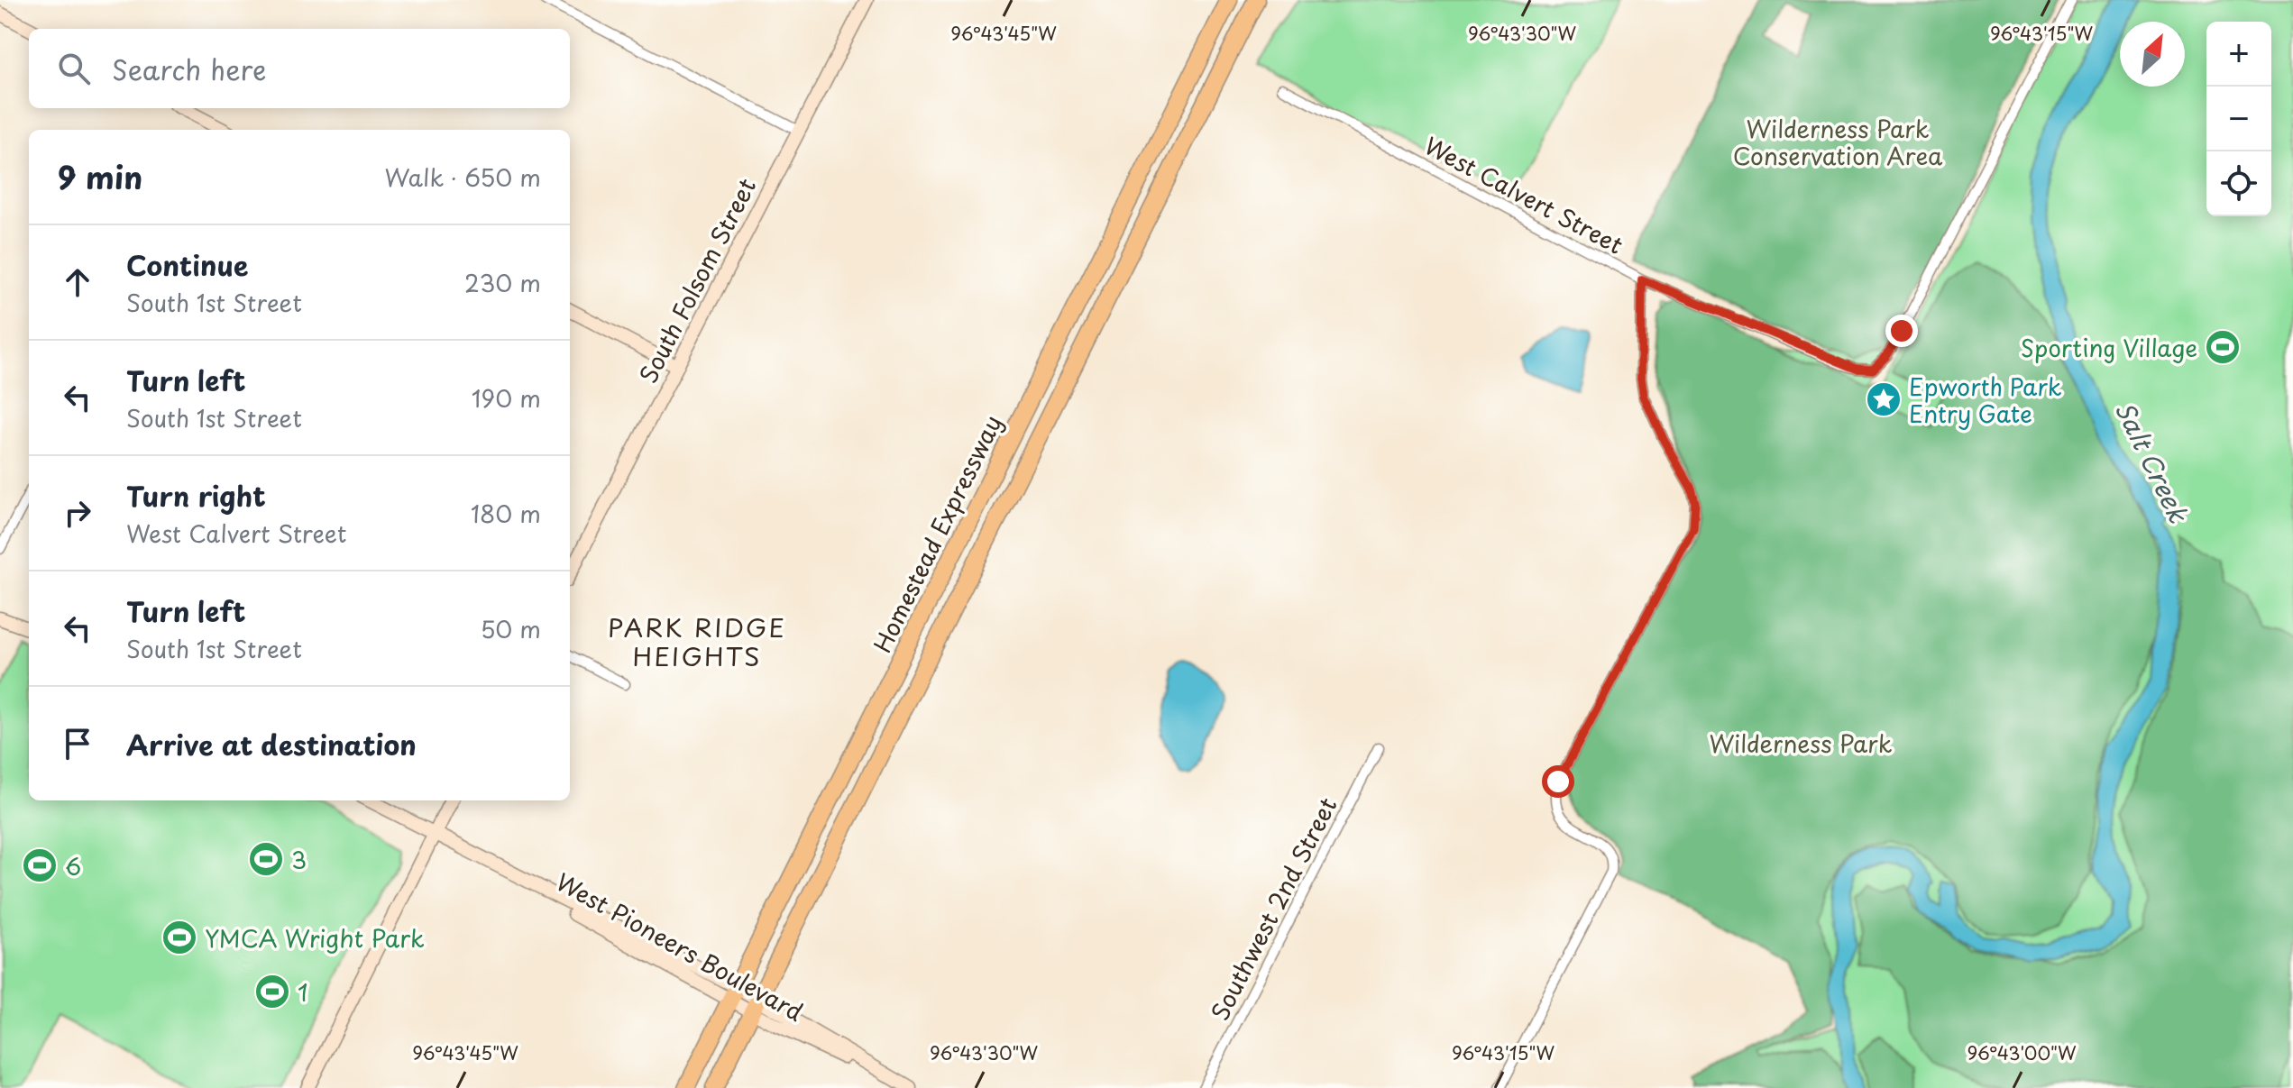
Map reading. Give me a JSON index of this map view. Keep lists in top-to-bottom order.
{
  "streets": {
    "highway": ["Homestead Expressway"],
    "main road": ["South Folsom Street", "West Pioneers Boulevard"],
    "street": ["West Calvert Street", "Southwest 2nd Street"]
  },
  "crossings": [
    ["Homestead Expressway", "West Pioneers Boulevard"]
  ],
  "districts": ["PARK RIDGE HEIGHTS"],
  "water": ["Salt Creek"],
  "parks": ["Wilderness Park Conservation Area", "Wilderness Park"],
  "places": {
    "sports": [
      "Sporting Village",
      "3",
      "6",
      "YMCA Wright Park",
      "1"
    ],
    "place": ["Epworth Park Entry Gate"]
  },
  "north": "top right",
  "page": {
    "map_buttons": ["+", "−"],
    "search": "Search here",
    "heading": ["9 min", "Walk · 650 m"],
    "list": [
      ["Continue", "South 1st Street", "230 m"],
      ["Turn left", "South 1st Street", "190 m"],
      ["Turn right", "West Calvert Street", "180 m"],
      ["Turn left", "South 1st Street", "50 m"],
      "Arrive at destination"
    ]
  },
  "coordinates": [
    "96°43'45\"W",
    "96°43'30\"W",
    "96°43'15\"W",
    "96°43'00\"W"
  ]
}
